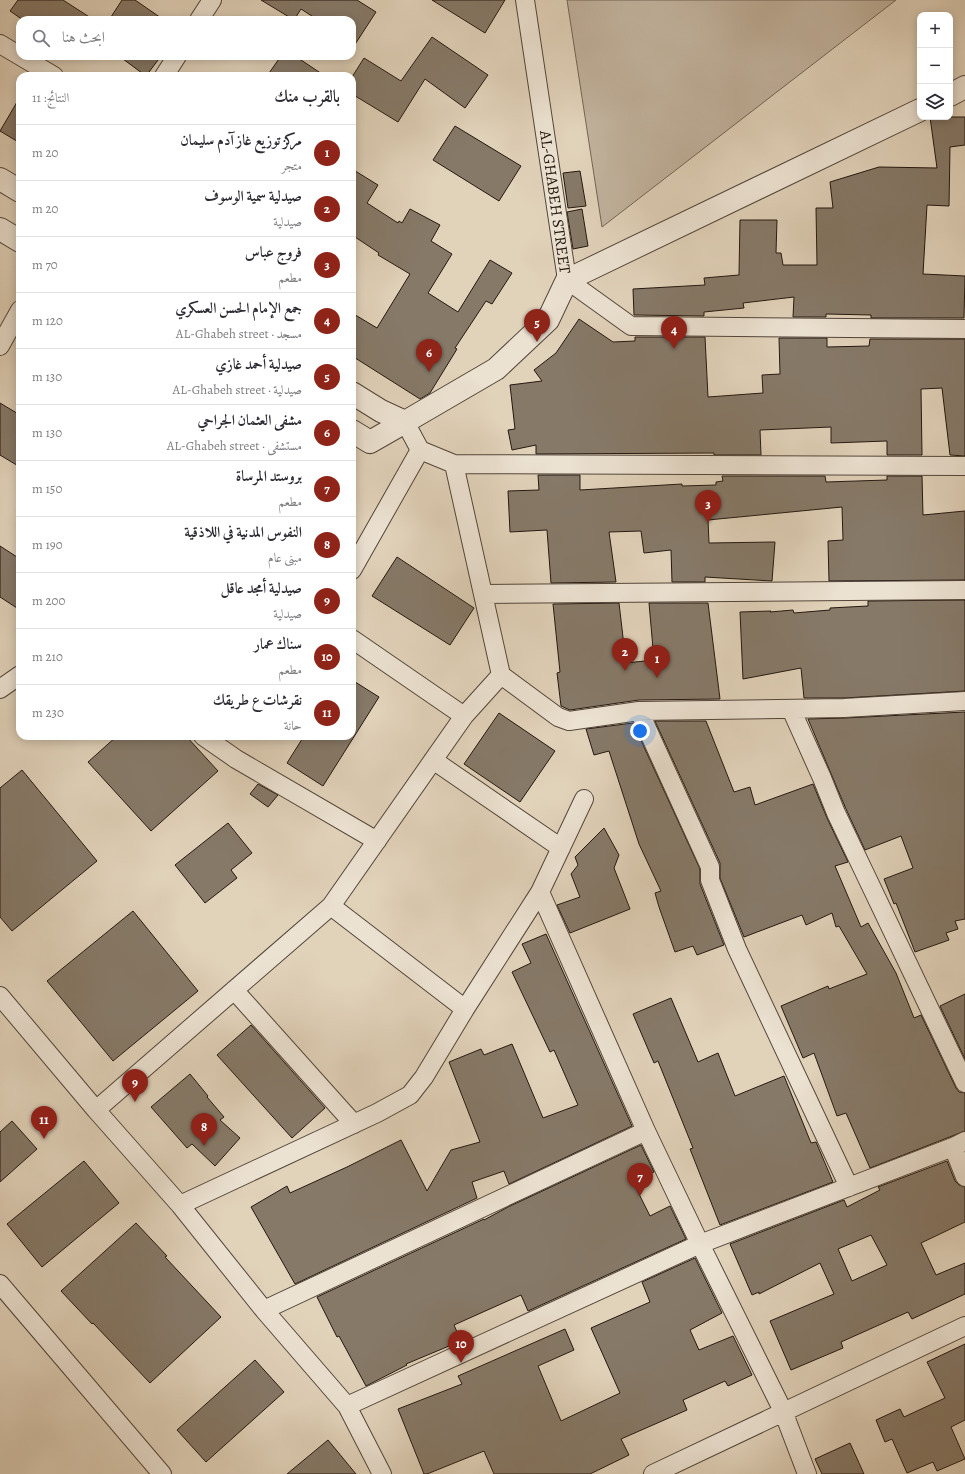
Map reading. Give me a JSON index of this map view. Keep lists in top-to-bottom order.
{
  "streets": {
    "street": ["AL-GHABEH STREET"]
  },
  "page": {
    "map_buttons": ["+", "−"],
    "search": "ابحث هنا",
    "heading": ["بالقرب منك", "النتائج: 11"],
    "list": [
      {
        "mark": "1",
        "name": "مركز توزيع غاز آدم سليمان",
        "note": "متجر",
        "value": "20 m"
      },
      {
        "mark": "2",
        "name": "صيدلية سمية الوسوف",
        "note": "صيدلية",
        "value": "20 m"
      },
      {
        "mark": "3",
        "name": "فروج عباس",
        "note": "مطعم",
        "value": "70 m"
      },
      {
        "mark": "4",
        "name": "جمع الإمام الحسن العسكري",
        "note": "مسجد · AL-Ghabeh street",
        "value": "120 m"
      },
      {
        "mark": "5",
        "name": "صيدلية أحمد غازي",
        "note": "صيدلية · AL-Ghabeh street",
        "value": "130 m"
      },
      {
        "mark": "6",
        "name": "مشفى العثمان الجراحي",
        "note": "مستشفى · AL-Ghabeh street",
        "value": "130 m"
      },
      {
        "mark": "7",
        "name": "بروستد المرساة",
        "note": "مطعم",
        "value": "150 m"
      },
      {
        "mark": "8",
        "name": "النفوس المدنية في اللاذقية",
        "note": "مبنى عام",
        "value": "190 m"
      },
      {
        "mark": "9",
        "name": "صيدلية أمجد عاقل",
        "note": "صيدلية",
        "value": "200 m"
      },
      {
        "mark": "10",
        "name": "سناك عمار",
        "note": "مطعم",
        "value": "210 m"
      },
      {
        "mark": "11",
        "name": "نقرشات ع طريقك",
        "note": "حانة",
        "value": "230 m"
      }
    ],
    "pins": [
      "5",
      "4",
      "6",
      "3",
      "2",
      "1",
      "9",
      "11",
      "8",
      "7",
      "10"
    ]
  }
}
